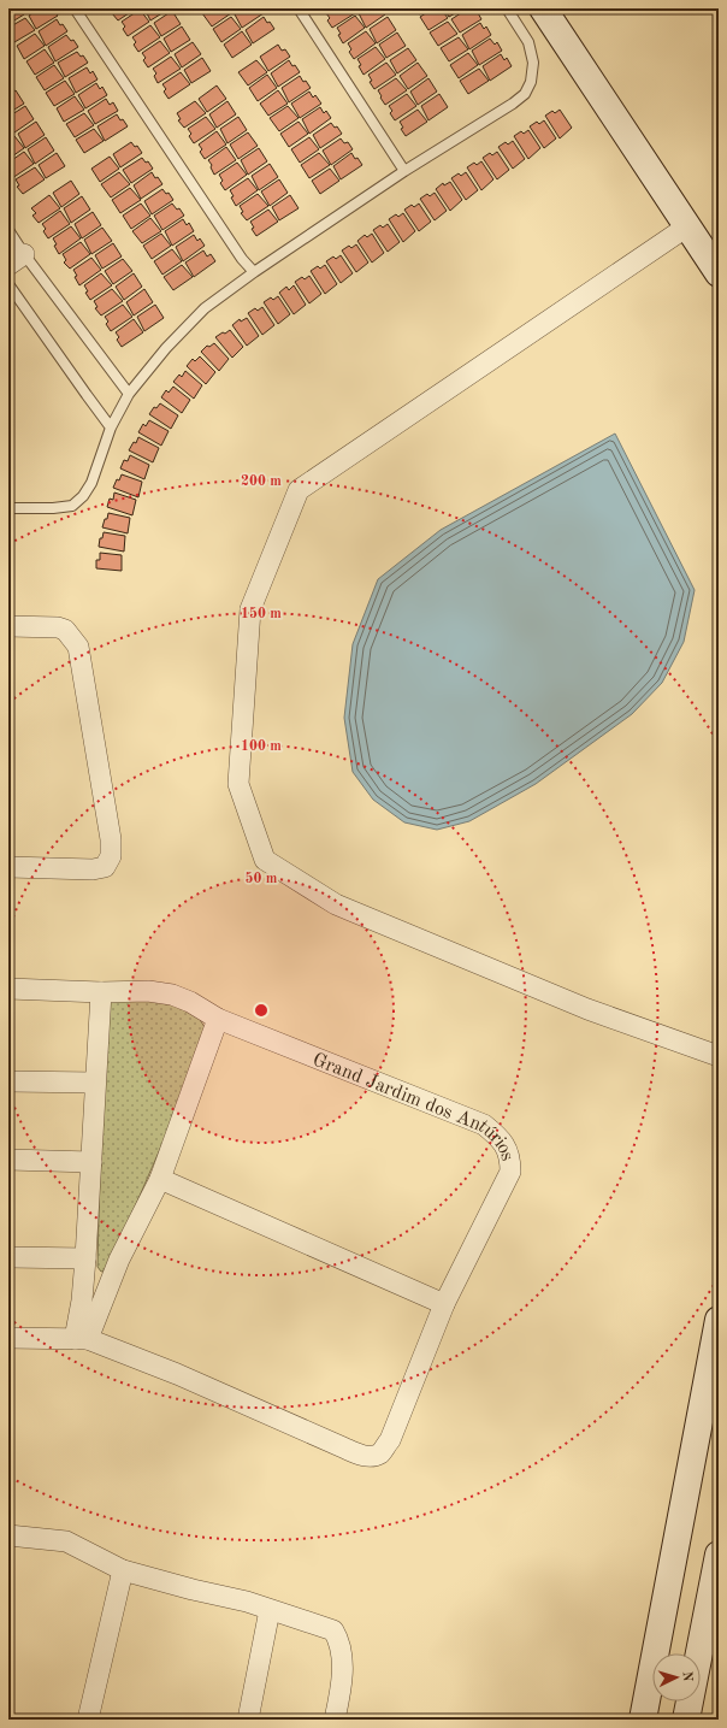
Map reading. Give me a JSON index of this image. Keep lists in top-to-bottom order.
{
  "streets": {
    "street": ["Grand Jardim dos Antúrios"]
  },
  "north": "right",
  "rings": [
    "200 m",
    "150 m",
    "100 m",
    "50 m"
  ]
}
